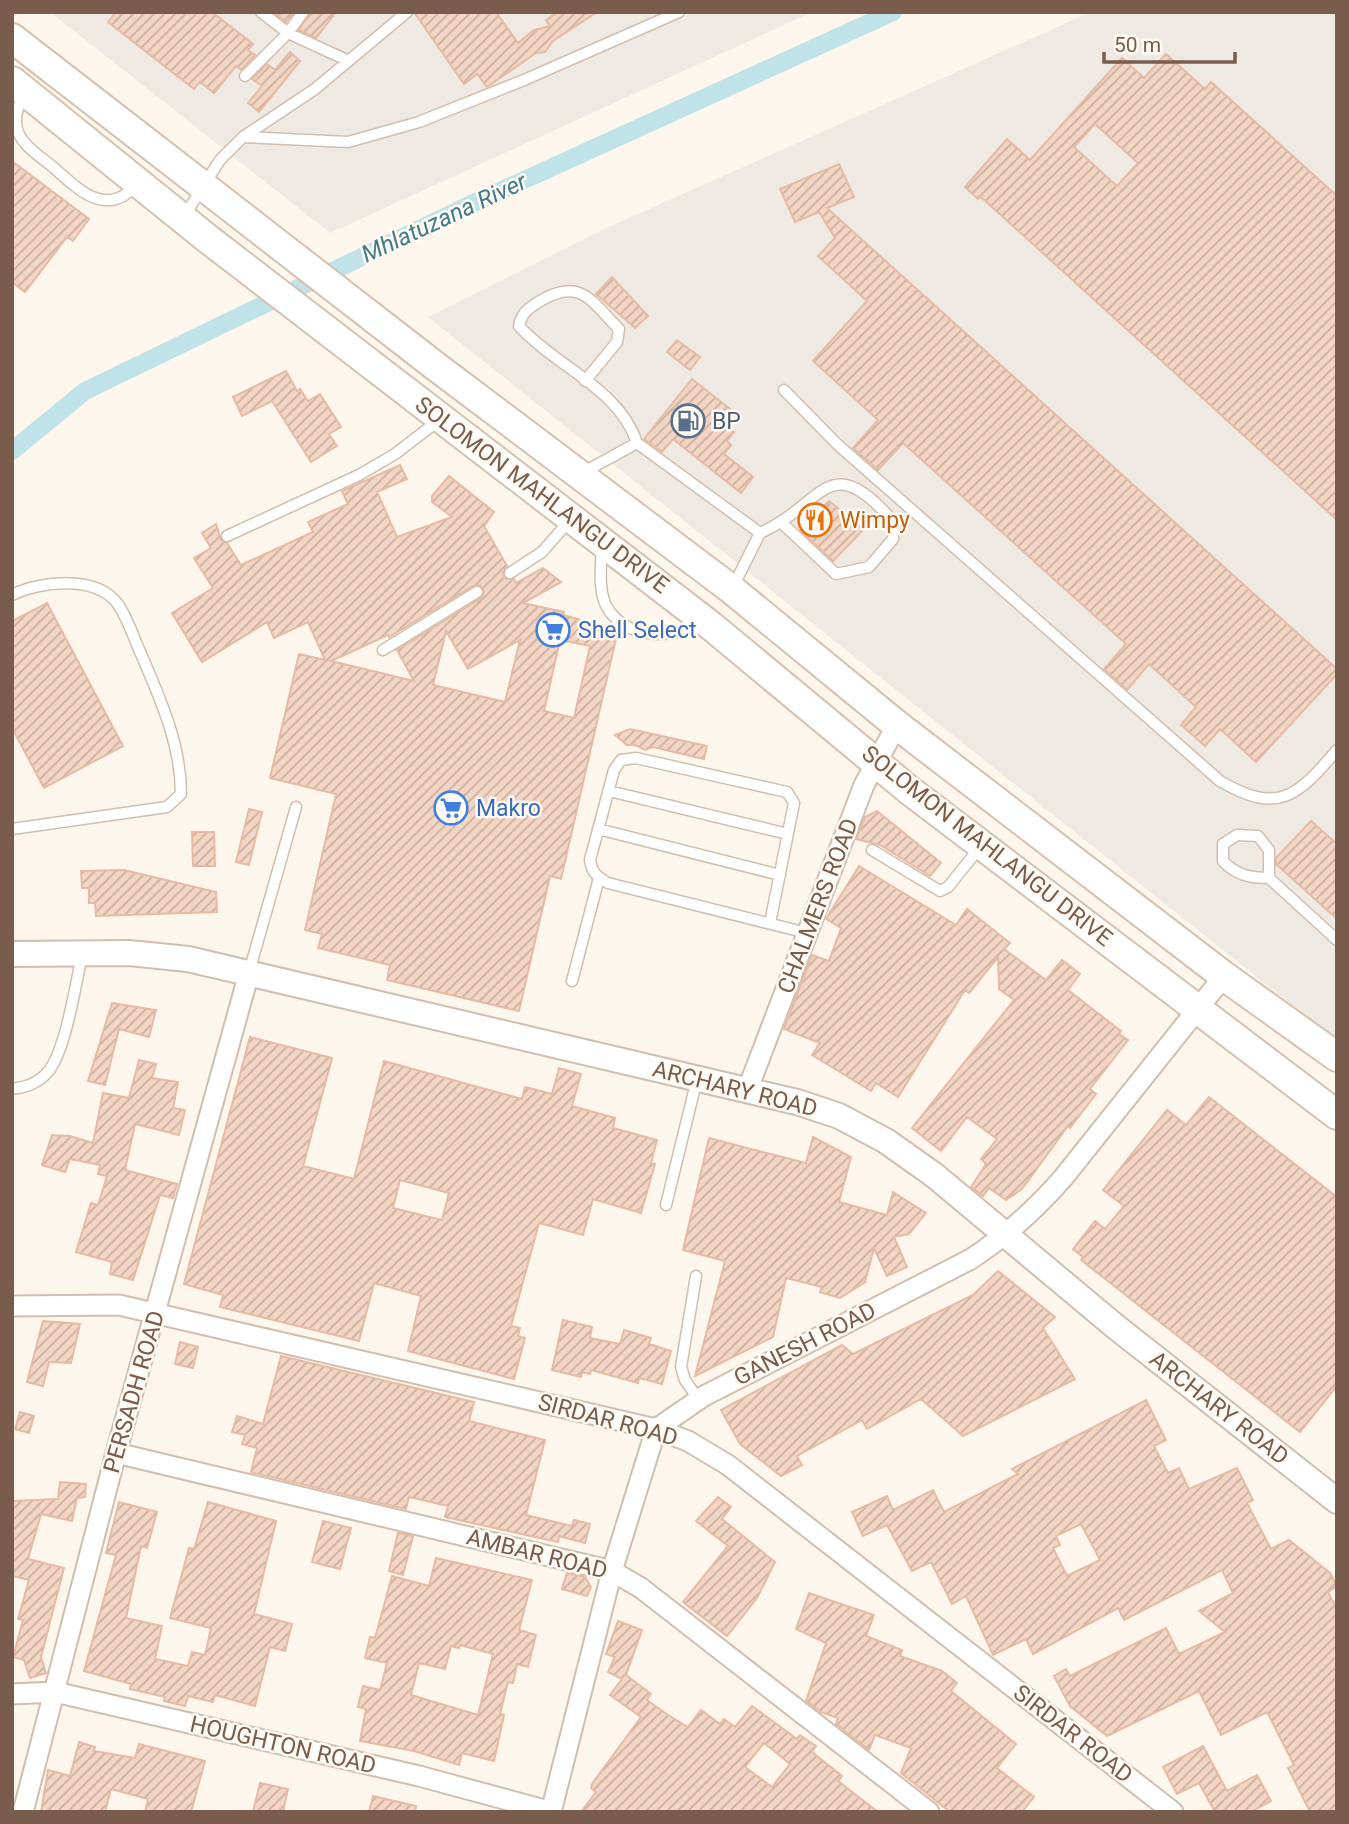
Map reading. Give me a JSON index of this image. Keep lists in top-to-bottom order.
{
  "streets": {
    "main road": ["SOLOMON MAHLANGU DRIVE"],
    "street": [
      "CHALMERS ROAD",
      "ARCHARY ROAD",
      "GANESH ROAD",
      "PERSADH ROAD",
      "SIRDAR ROAD",
      "AMBAR ROAD",
      "HOUGHTON ROAD"
    ]
  },
  "crossings": [
    ["SOLOMON MAHLANGU DRIVE", "CHALMERS ROAD"],
    ["SOLOMON MAHLANGU DRIVE", "GANESH ROAD"],
    ["CHALMERS ROAD", "ARCHARY ROAD"],
    ["ARCHARY ROAD", "GANESH ROAD"],
    ["ARCHARY ROAD", "PERSADH ROAD"],
    ["GANESH ROAD", "SIRDAR ROAD"],
    ["PERSADH ROAD", "SIRDAR ROAD"],
    ["PERSADH ROAD", "AMBAR ROAD"],
    ["PERSADH ROAD", "HOUGHTON ROAD"]
  ],
  "water": ["Mhlatuzana River"],
  "places": {
    "fuel station": ["BP"],
    "restaurant": ["Wimpy"],
    "supermarket": ["Shell Select", "Makro"]
  },
  "scale_bar": "50 m"
}
